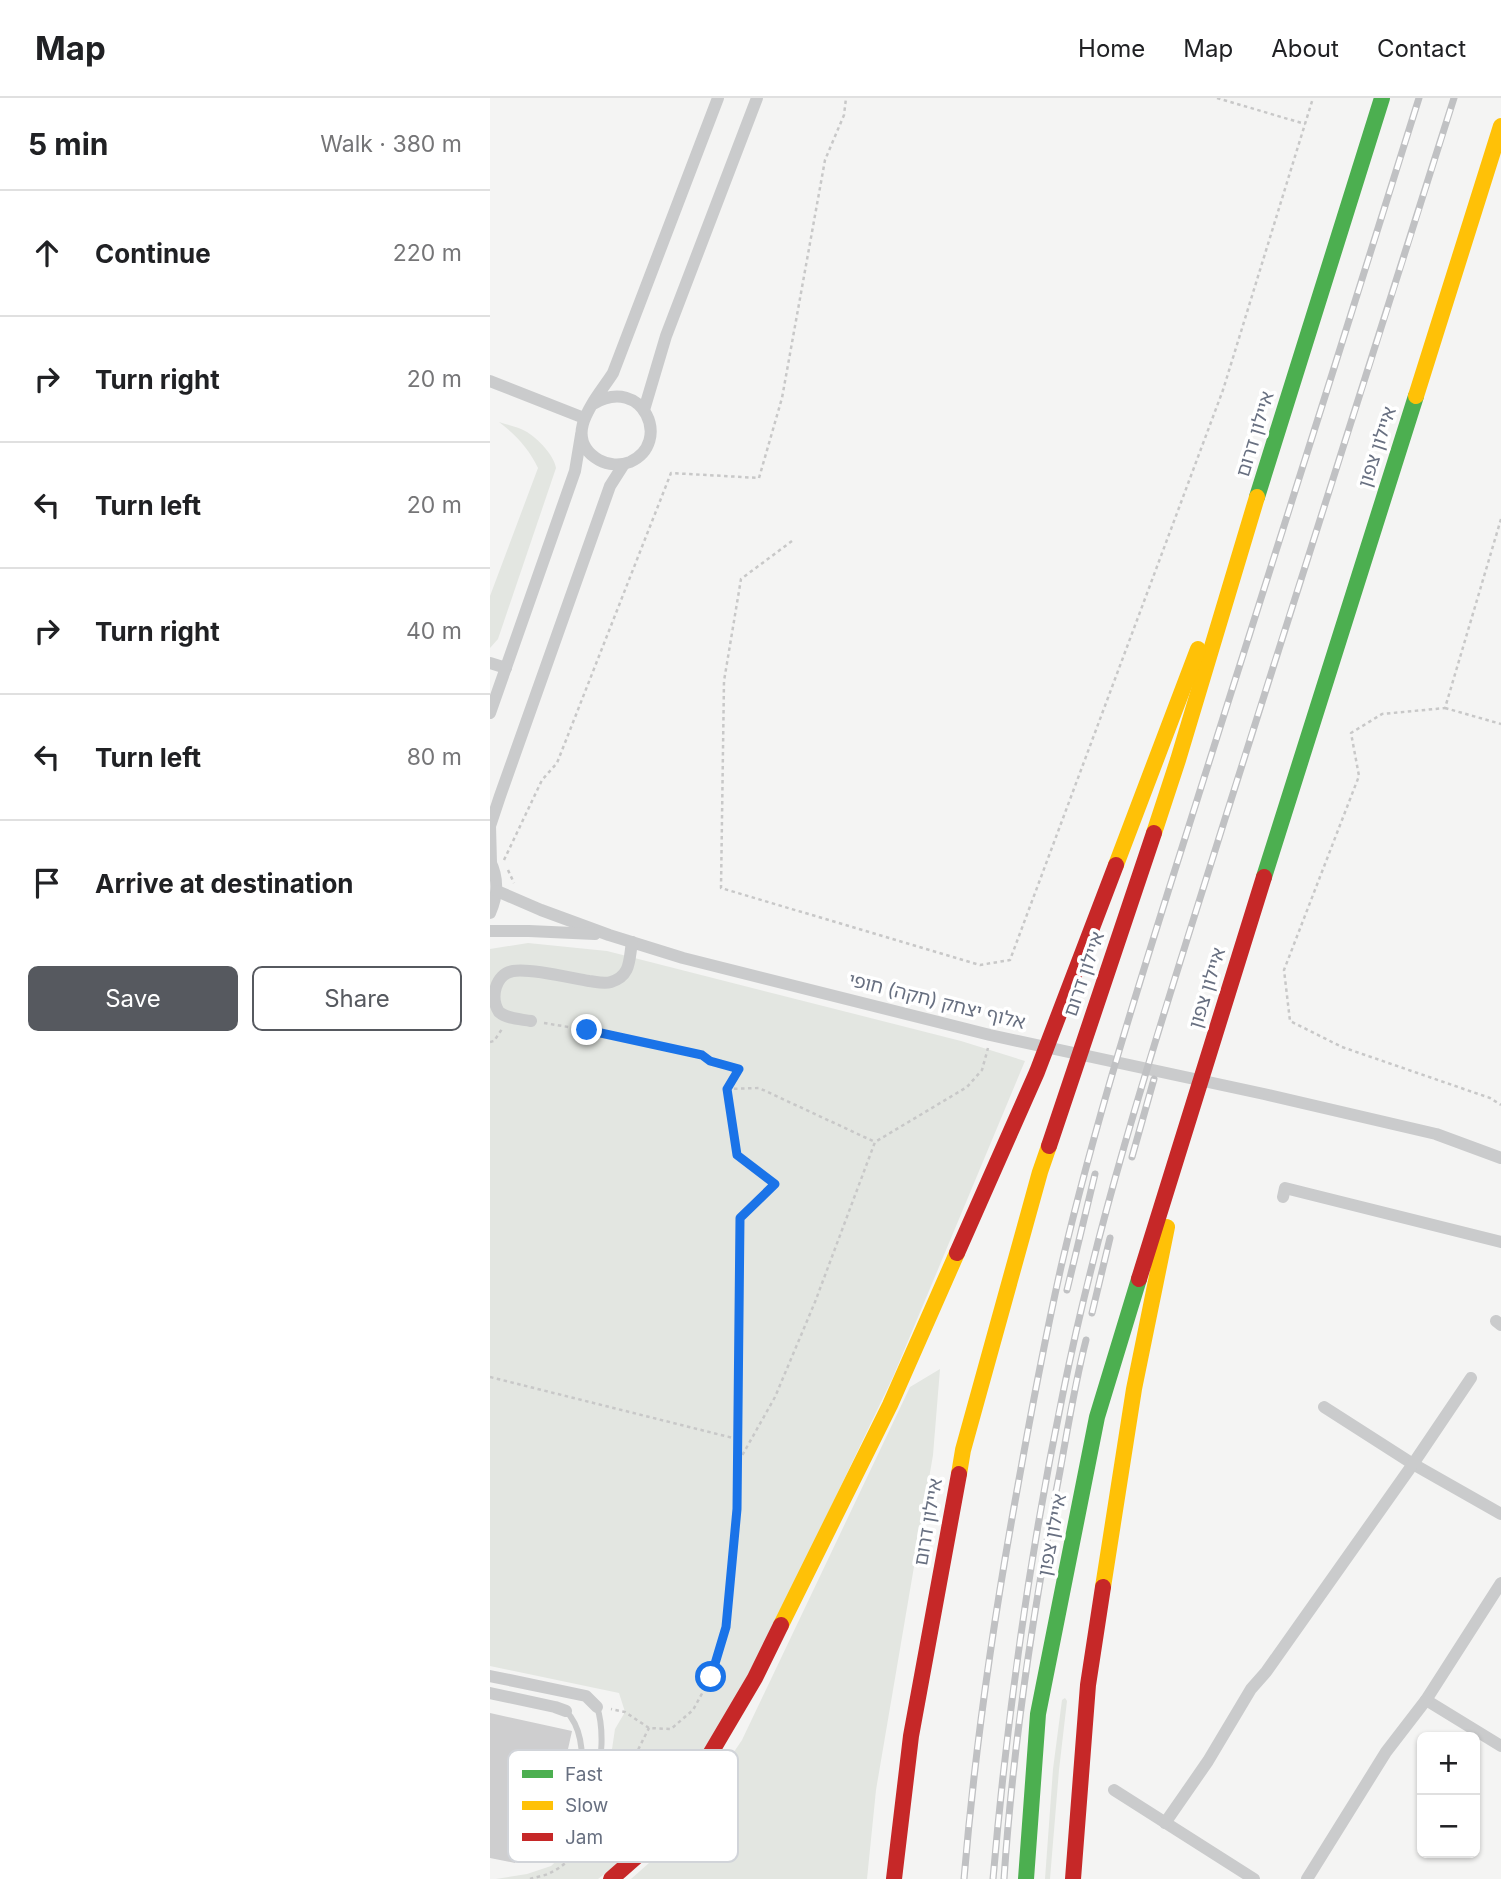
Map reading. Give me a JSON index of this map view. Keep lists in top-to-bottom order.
{
  "streets": {
    "highway": ["איילון דרום", "איילון צפון"],
    "street": ["אלוף יצחק (חקה) חופי"]
  },
  "legend": ["Fast", "Slow", "Jam"],
  "page": {
    "header": "Map",
    "nav": [
      "Home",
      "Map",
      "About",
      "Contact"
    ],
    "heading": ["5 min", "Walk · 380 m"],
    "list": [
      ["Continue", "220 m"],
      ["Turn right", "20 m"],
      ["Turn left", "20 m"],
      ["Turn right", "40 m"],
      ["Turn left", "80 m"],
      "Arrive at destination"
    ],
    "buttons": ["Save", "Share"],
    "map_buttons": ["+", "−"]
  }
}
